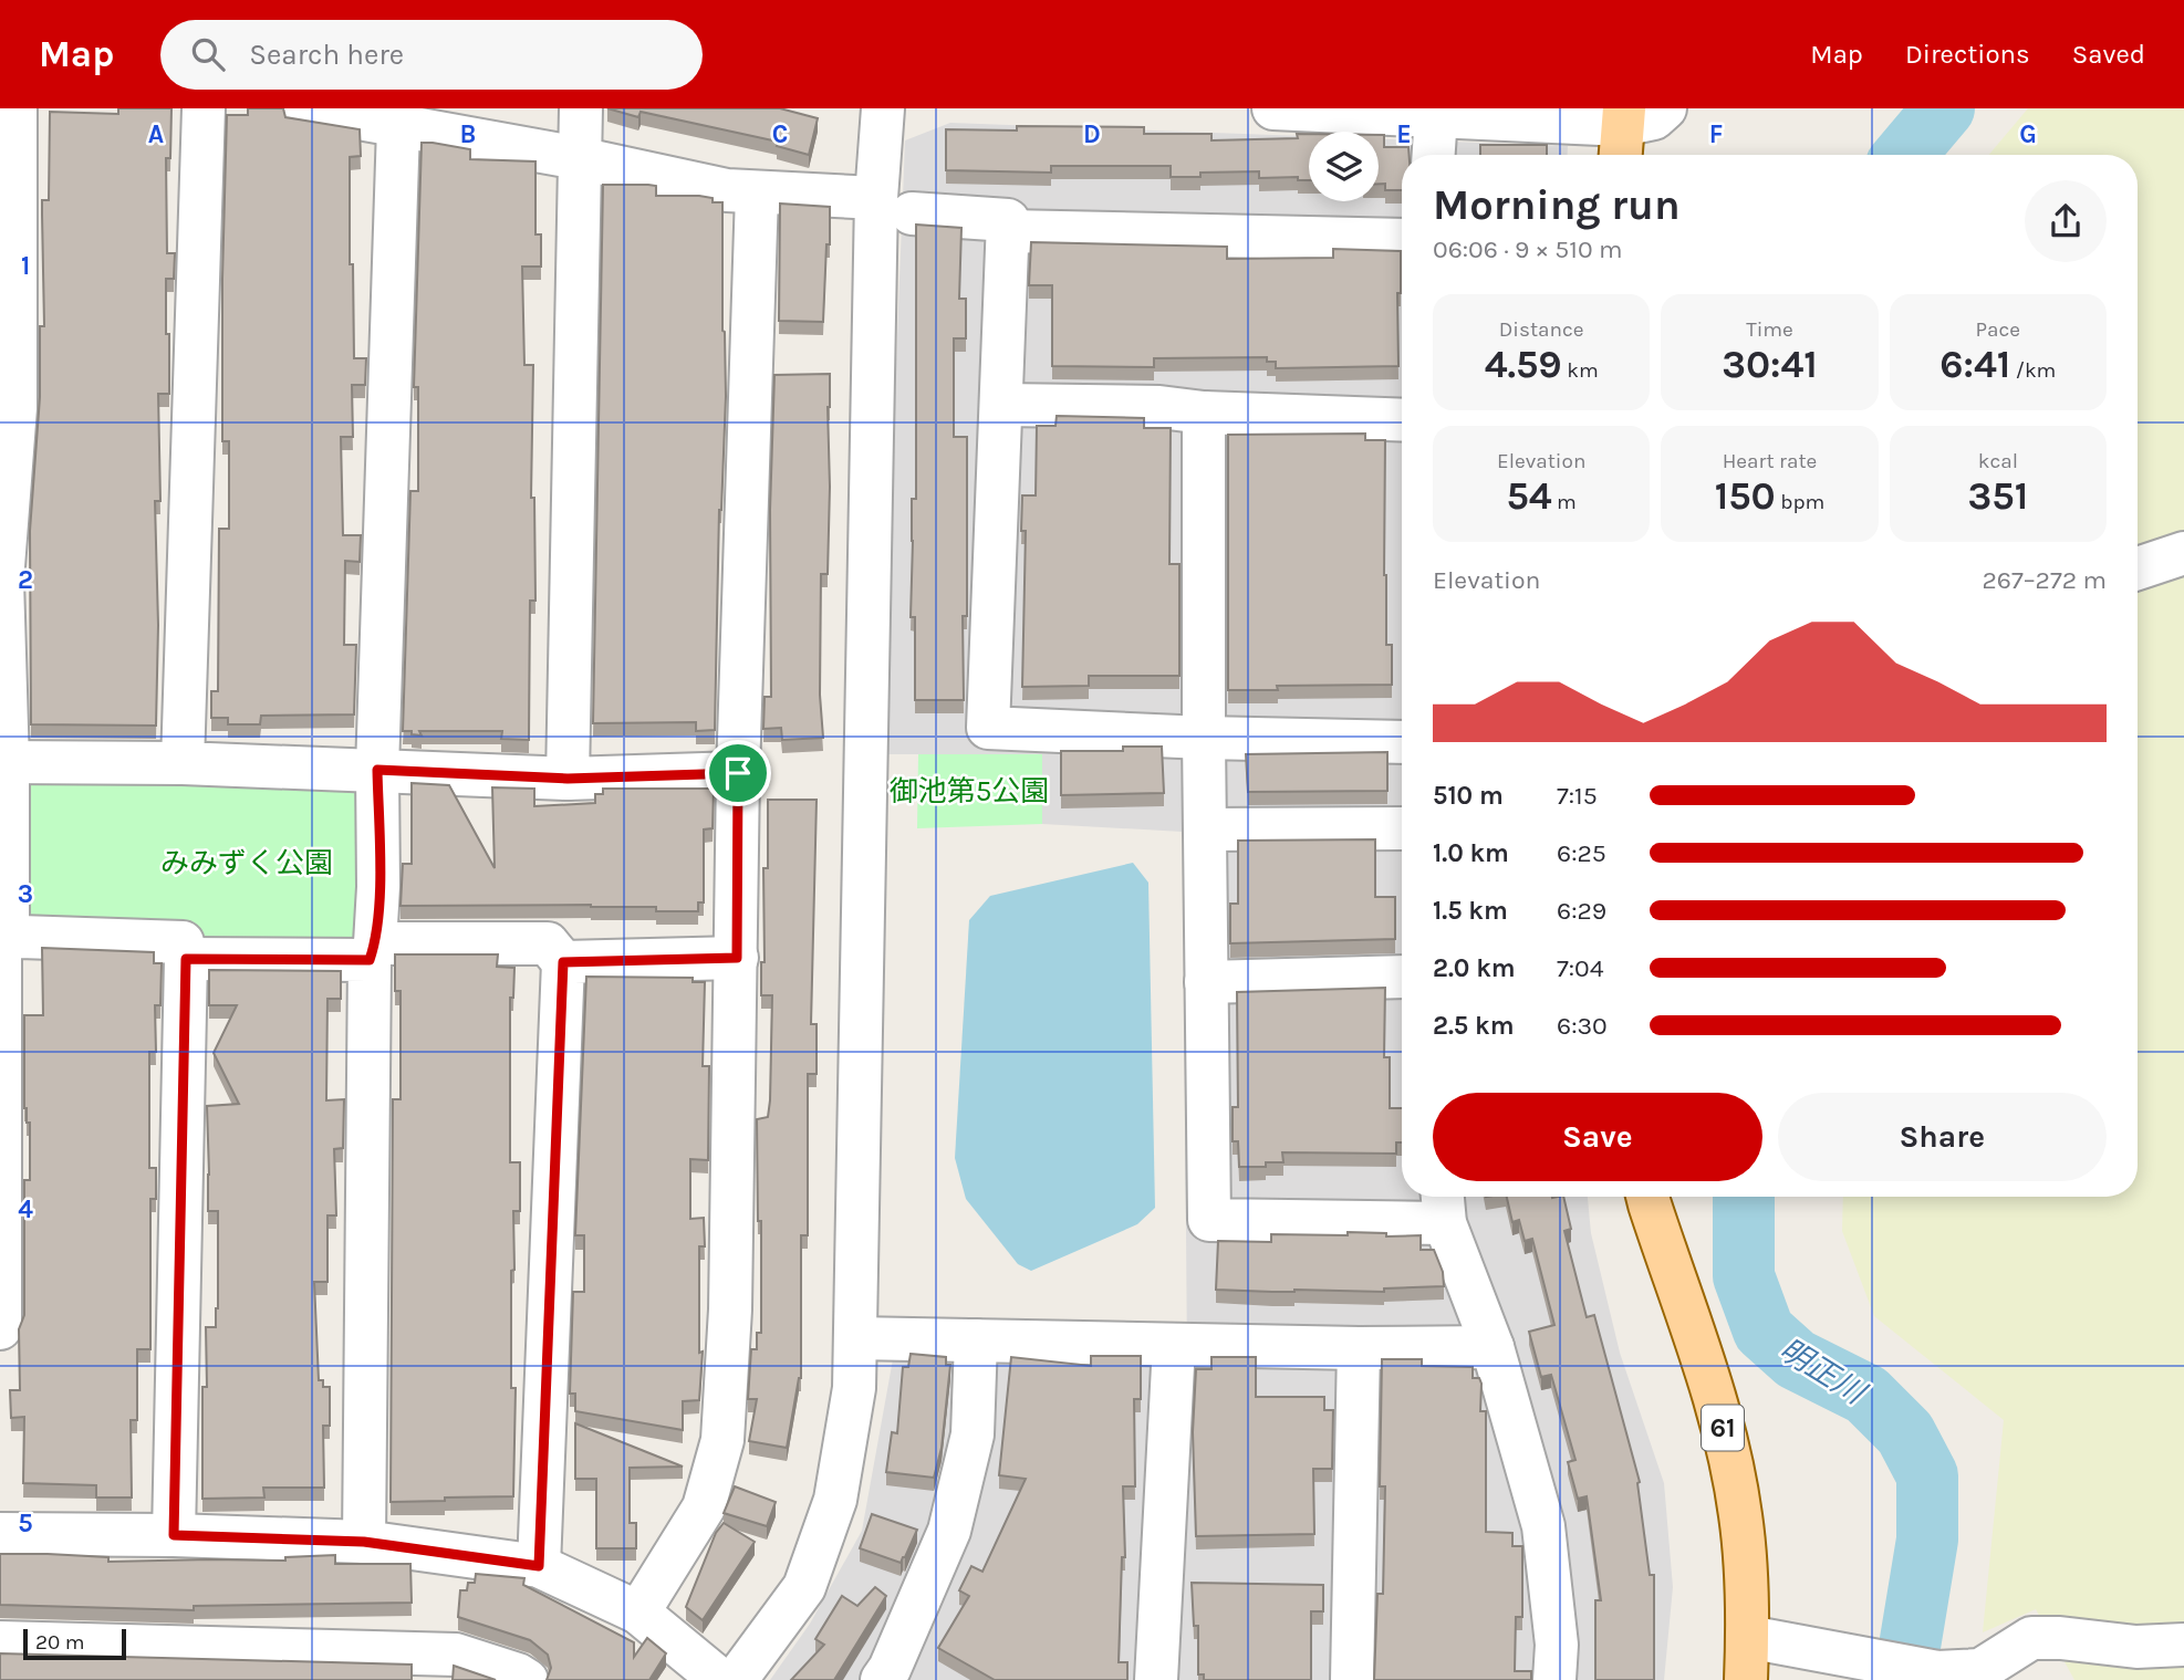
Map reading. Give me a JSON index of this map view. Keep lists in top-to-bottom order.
{
  "streets": {
    "main road": ["61"]
  },
  "water": ["明正川"],
  "parks": ["御池第5公園", "みみずく公園"],
  "scale_bar": "20 m",
  "page": {
    "header": "Map",
    "search": "Search here",
    "nav": ["Map", "Directions", "Saved"],
    "heading": ["Morning run", "06:06 · 9 × 510 m"],
    "stats": [
      ["Distance", "4.59 km"],
      ["Time", "30:41"],
      ["Pace", "6:41 /km"],
      ["Elevation", "54 m"],
      ["Heart rate", "150 bpm"],
      ["kcal", "351"]
    ],
    "chart": ["Elevation", "267–272 m"],
    "list": [
      {
        "name": "510 m",
        "note": "7:15"
      },
      {
        "name": "1.0 km",
        "note": "6:25"
      },
      {
        "name": "1.5 km",
        "note": "6:29"
      },
      {
        "name": "2.0 km",
        "note": "7:04"
      },
      {
        "name": "2.5 km",
        "note": "6:30"
      }
    ],
    "buttons": ["Save", "Share"],
    "scale": "20 m"
  },
  "grid": {
    "columns": [
      "A",
      "B",
      "C",
      "D",
      "E",
      "F",
      "G"
    ],
    "rows": [
      "1",
      "2",
      "3",
      "4",
      "5"
    ]
  }
}
